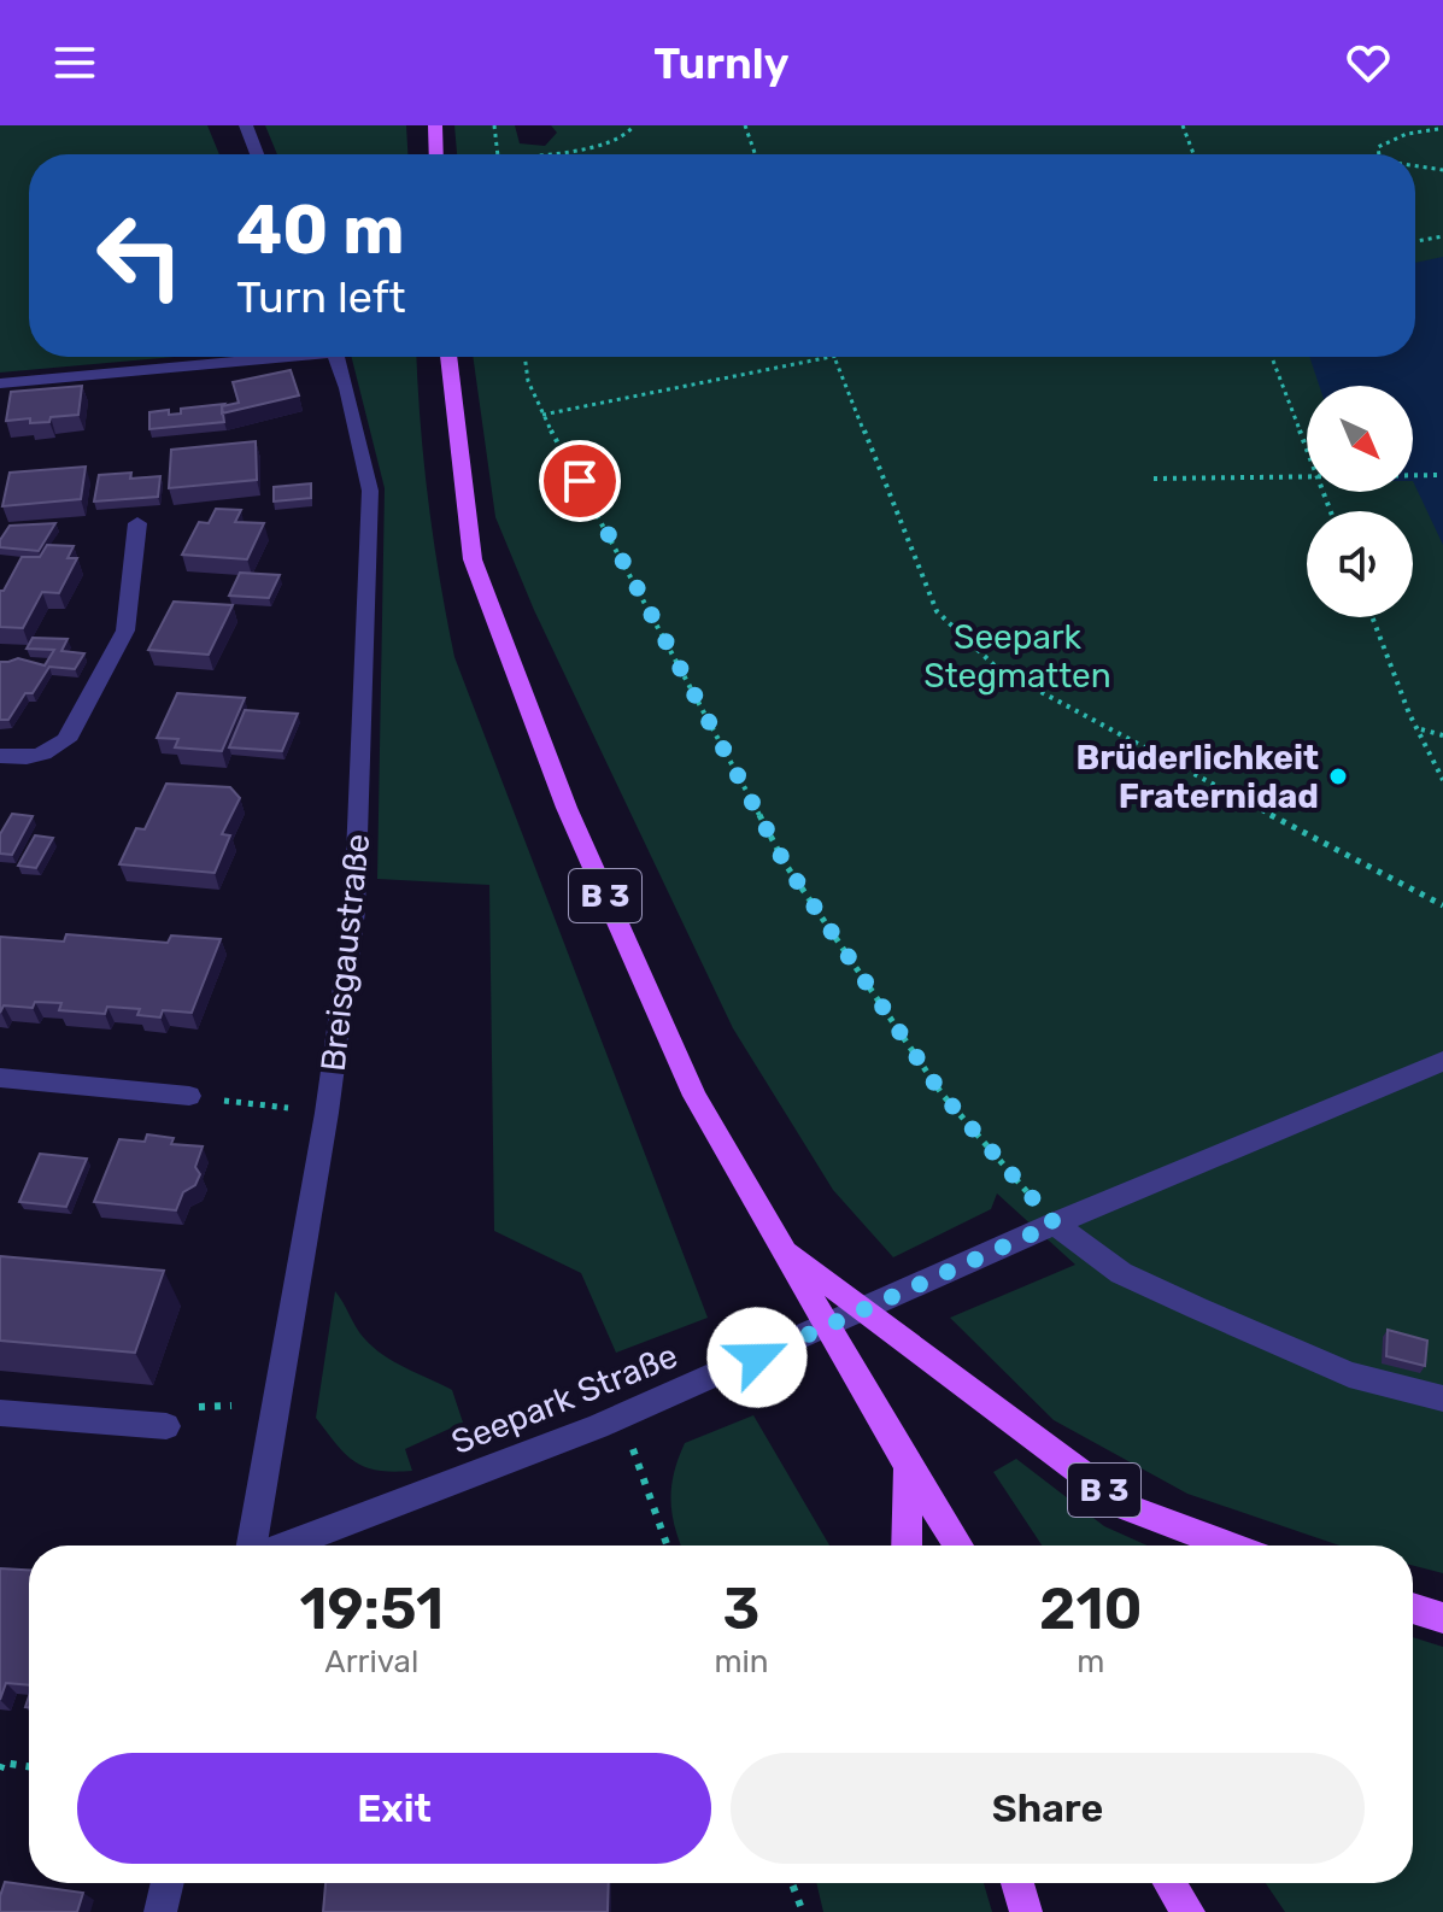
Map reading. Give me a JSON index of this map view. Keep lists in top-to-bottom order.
{
  "streets": {
    "main road": ["B 3"],
    "street": ["Breisgaustraße", "Seepark Straße"]
  },
  "parks": ["Seepark Stegmatten"],
  "places": ["Brüderlichkeit Fraternidad"],
  "north": "bottom right",
  "page": {
    "header": "Turnly",
    "turn": ["40 m", "Turn left"],
    "eta": [
      "19:51",
      "Arrival",
      "3",
      "min",
      "210",
      "m"
    ],
    "buttons": ["Exit", "Share"]
  }
}
